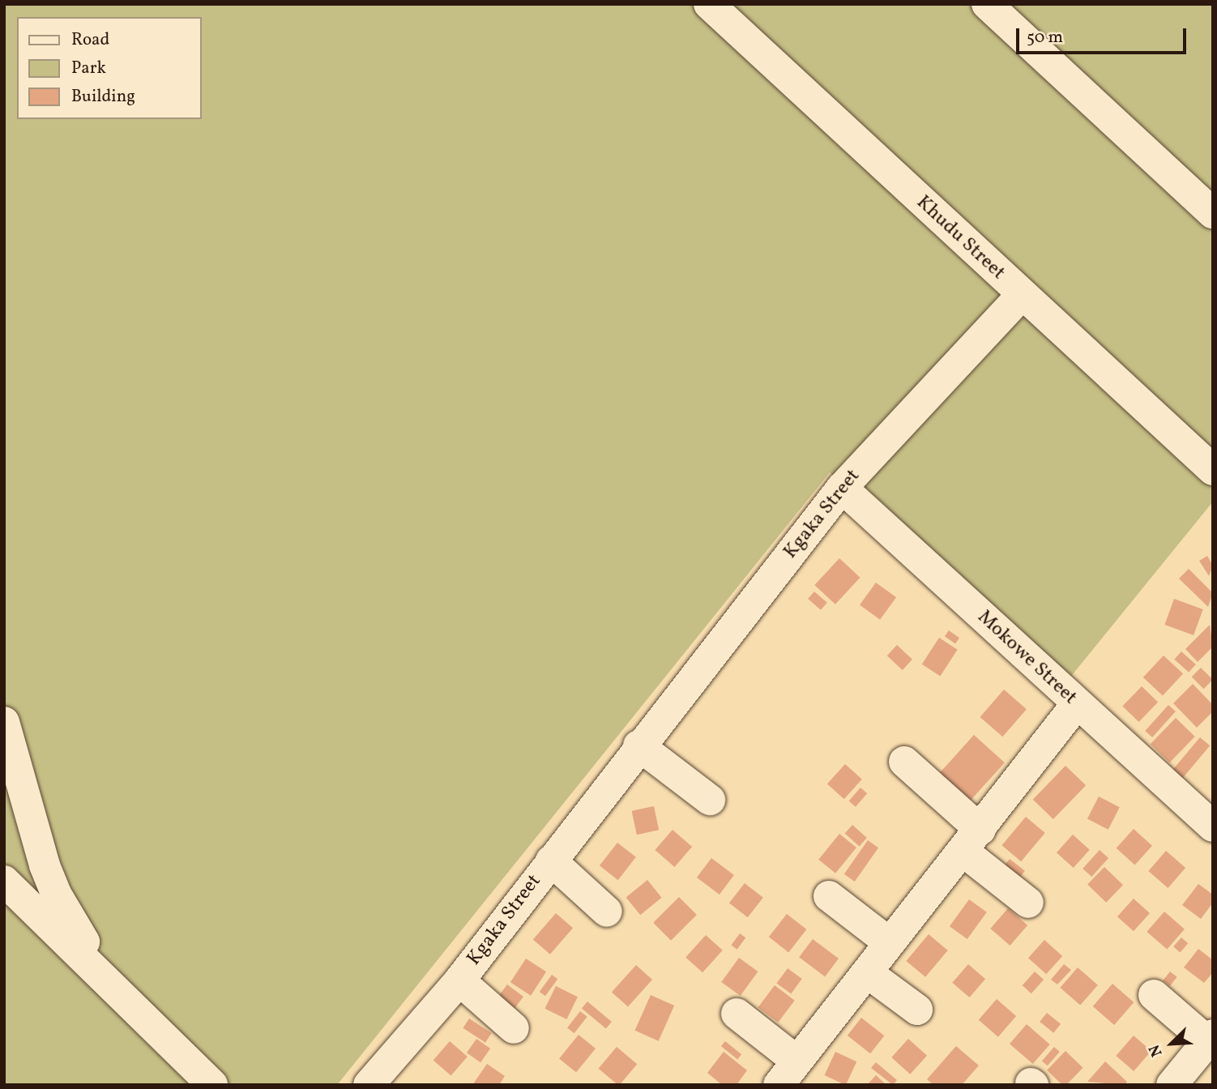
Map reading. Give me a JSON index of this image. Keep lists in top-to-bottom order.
{
  "streets": {
    "street": ["Khudu Street", "Kgaka Street", "Mokowe Street"]
  },
  "crossings": [
    ["Khudu Street", "Kgaka Street"],
    ["Kgaka Street", "Mokowe Street"]
  ],
  "legend": ["Road", "Park", "Building"],
  "scale_bar": "50 m",
  "north": "bottom left"
}
